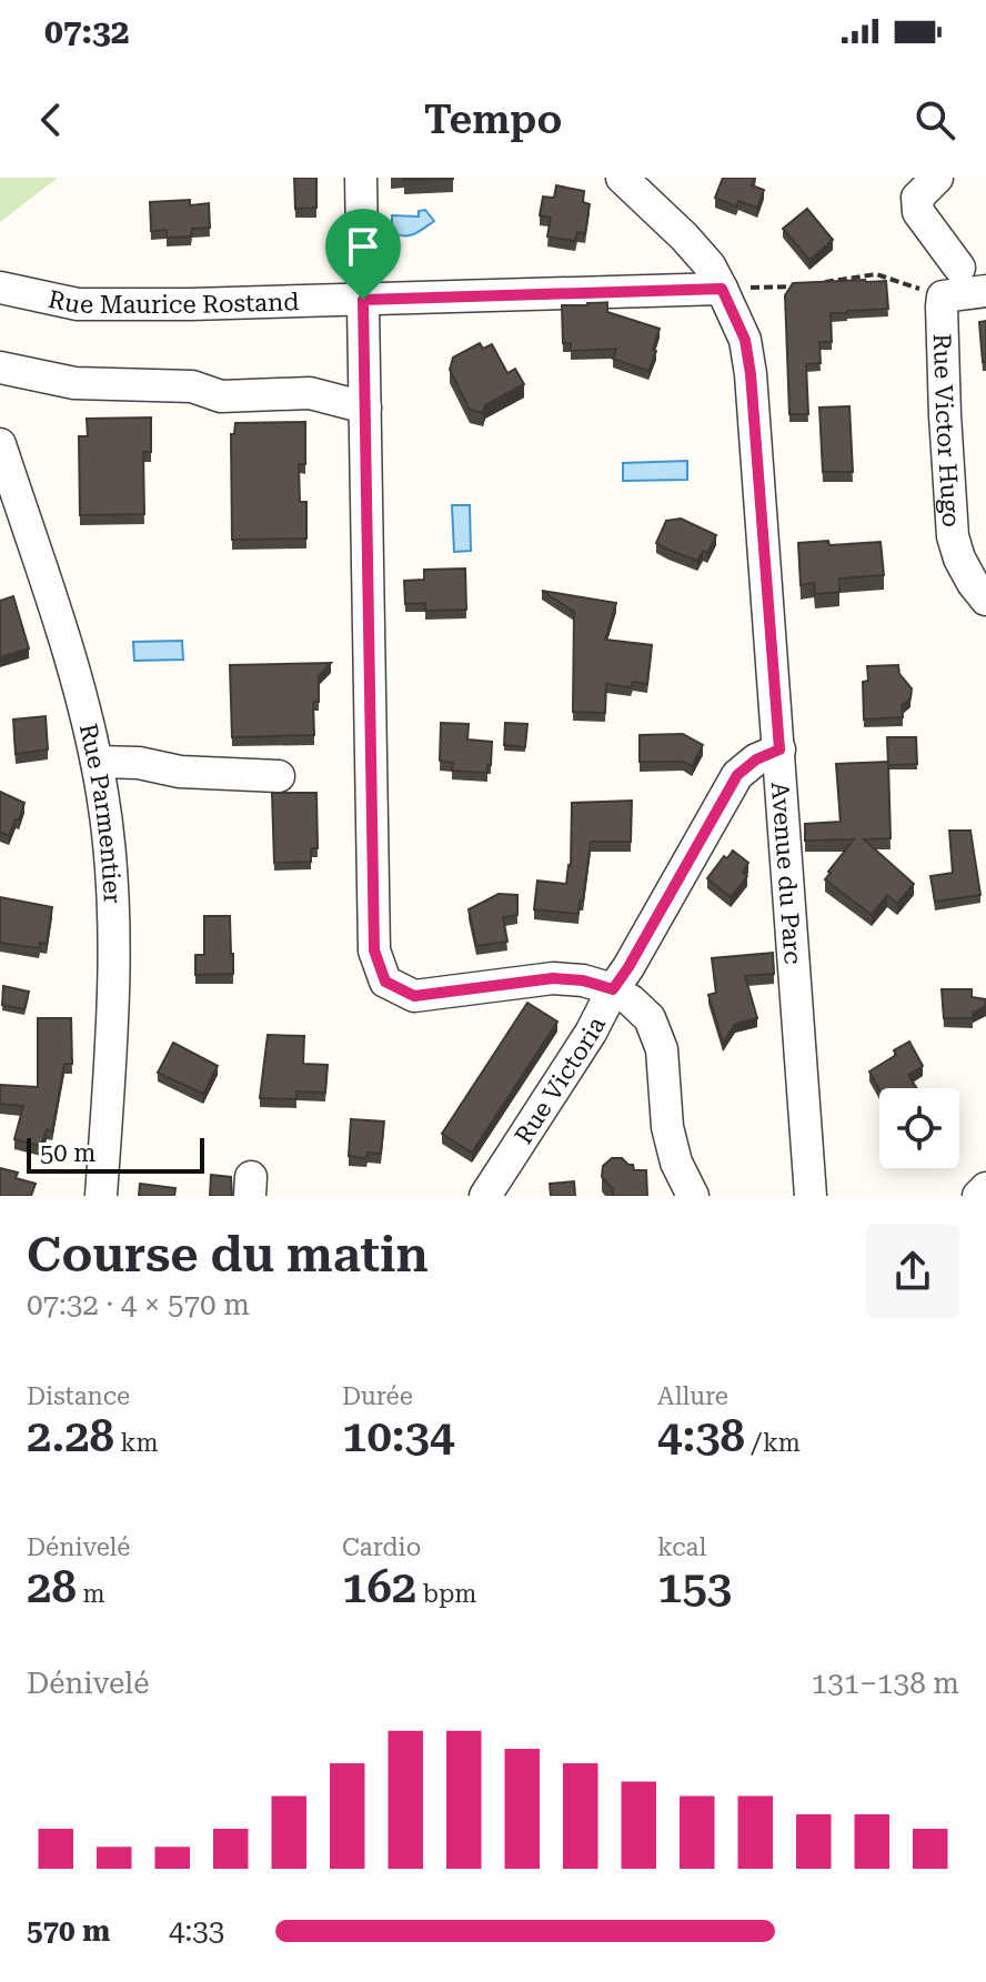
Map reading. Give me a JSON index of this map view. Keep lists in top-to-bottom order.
{
  "streets": {
    "street": [
      "Rue Maurice Rostand",
      "Rue Victor Hugo",
      "Rue Parmentier",
      "Avenue du Parc",
      "Rue Victoria"
    ]
  },
  "crossings": [
    ["Rue Maurice Rostand", "Avenue du Parc"],
    ["Avenue du Parc", "Rue Victoria"]
  ],
  "scale_bar": "50 m",
  "page": {
    "status": "07:32",
    "header": "Tempo",
    "scale": "50 m",
    "heading": ["Course du matin", "07:32 · 4 × 570 m"],
    "stats": [
      ["Distance", "2.28 km"],
      ["Durée", "10:34"],
      ["Allure", "4:38 /km"],
      ["Dénivelé", "28 m"],
      ["Cardio", "162 bpm"],
      ["kcal", "153"]
    ],
    "chart": ["Dénivelé", "131–138 m"],
    "list": [
      {
        "name": "570 m",
        "note": "4:33"
      }
    ]
  }
}
